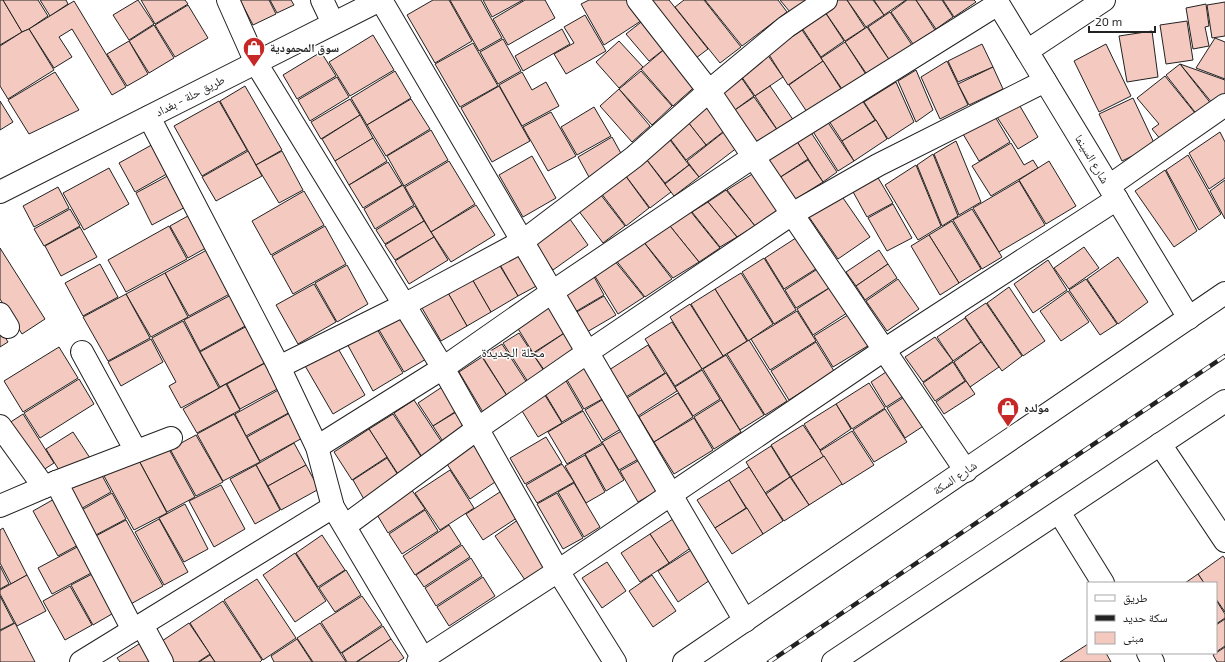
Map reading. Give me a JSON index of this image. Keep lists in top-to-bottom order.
{
  "streets": {
    "street": ["طريق حلة - بغداد", "شارع السينما", "شارع السكة"]
  },
  "crossings": [
    ["شارع السينما", "شارع السكة"]
  ],
  "districts": ["محلة الجديدة"],
  "places": {
    "shop": ["سوق المحمودية", "مولده"]
  },
  "legend": ["طريق", "سكة حديد", "مبنى"],
  "scale_bar": "20 m"
}
